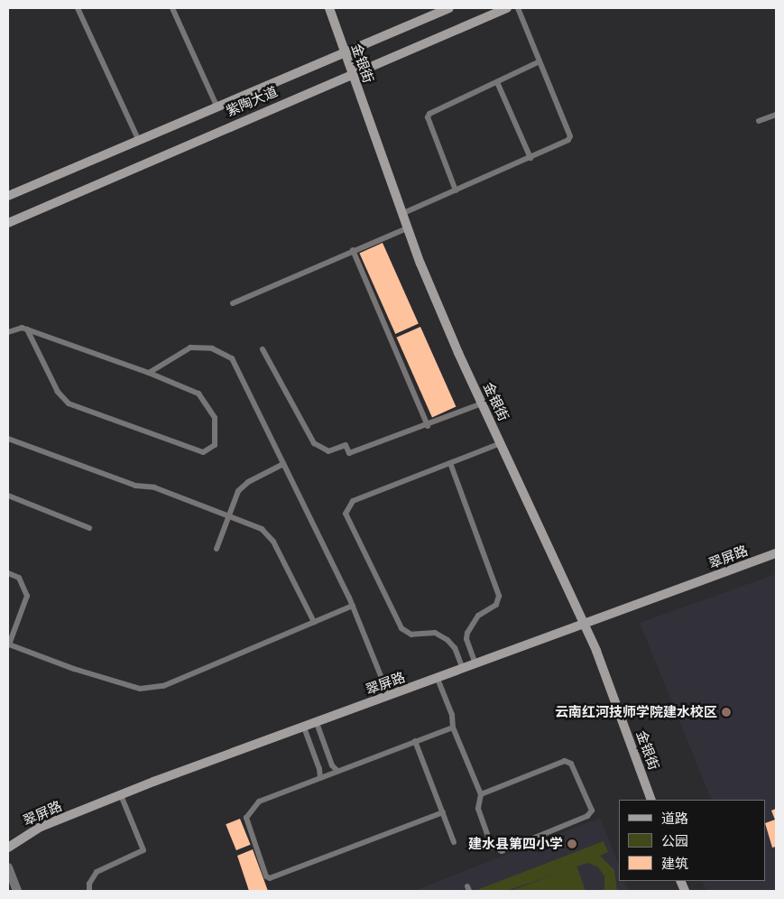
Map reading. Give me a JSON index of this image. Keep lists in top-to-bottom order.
{
  "streets": {
    "street": ["金银街", "紫陶大道", "翠屏路"]
  },
  "crossings": [
    ["金银街", "紫陶大道"],
    ["金银街", "翠屏路"]
  ],
  "places": ["云南红河技师学院建水校区", "建水县第四小学"],
  "legend": ["道路", "公园", "建筑"]
}
